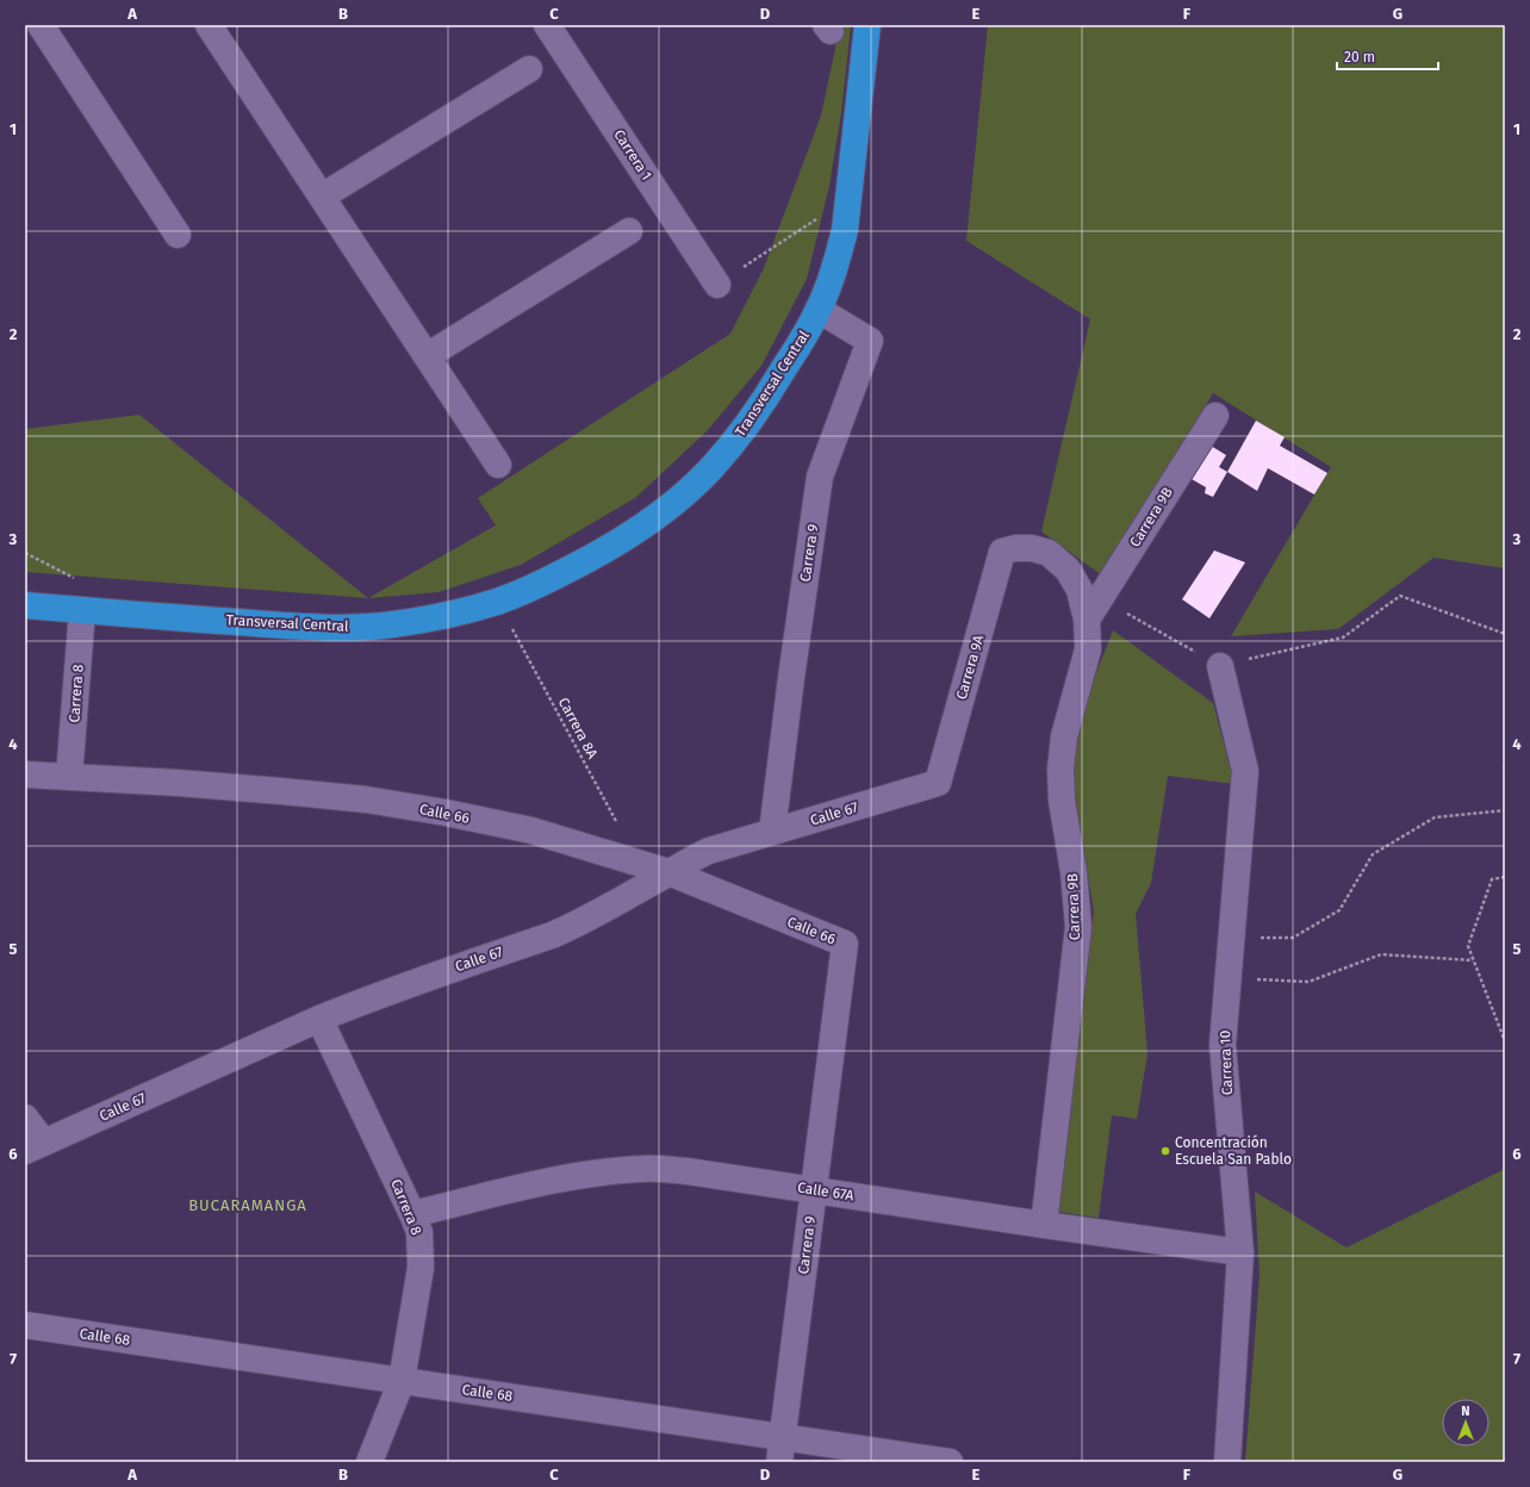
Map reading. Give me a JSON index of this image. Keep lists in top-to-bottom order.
{
  "streets": {
    "main road": ["Transversal Central"],
    "street": [
      "Carrera 1",
      "Carrera 9B",
      "Carrera 9",
      "Carrera 9A",
      "Carrera 8",
      "Calle 66",
      "Calle 67",
      "Carrera 10",
      "Calle 67A",
      "Calle 68"
    ],
    "path": ["Carrera 8A"]
  },
  "crossings": [
    ["Transversal Central", "Carrera 9"],
    ["Transversal Central", "Carrera 8"],
    ["Transversal Central", "Carrera 8A"],
    ["Carrera 9B", "Carrera 9A"],
    ["Carrera 9B", "Calle 67A"],
    ["Carrera 9", "Calle 66"],
    ["Carrera 9", "Calle 67"],
    ["Carrera 9", "Calle 67A"],
    ["Carrera 9", "Calle 68"],
    ["Carrera 9A", "Calle 67"],
    ["Carrera 8", "Calle 66"],
    ["Carrera 8", "Calle 67"],
    ["Carrera 8", "Calle 67A"],
    ["Carrera 8", "Calle 68"],
    ["Carrera 8A", "Calle 66"],
    ["Calle 66", "Calle 67"],
    ["Carrera 10", "Calle 67A"]
  ],
  "districts": ["BUCARAMANGA"],
  "places": ["Concentración Escuela San Pablo"],
  "scale_bar": "20 m",
  "north": "top",
  "grid": {
    "columns": [
      "A",
      "B",
      "C",
      "D",
      "E",
      "F",
      "G"
    ],
    "rows": [
      "1",
      "2",
      "3",
      "4",
      "5",
      "6",
      "7"
    ]
  }
}
